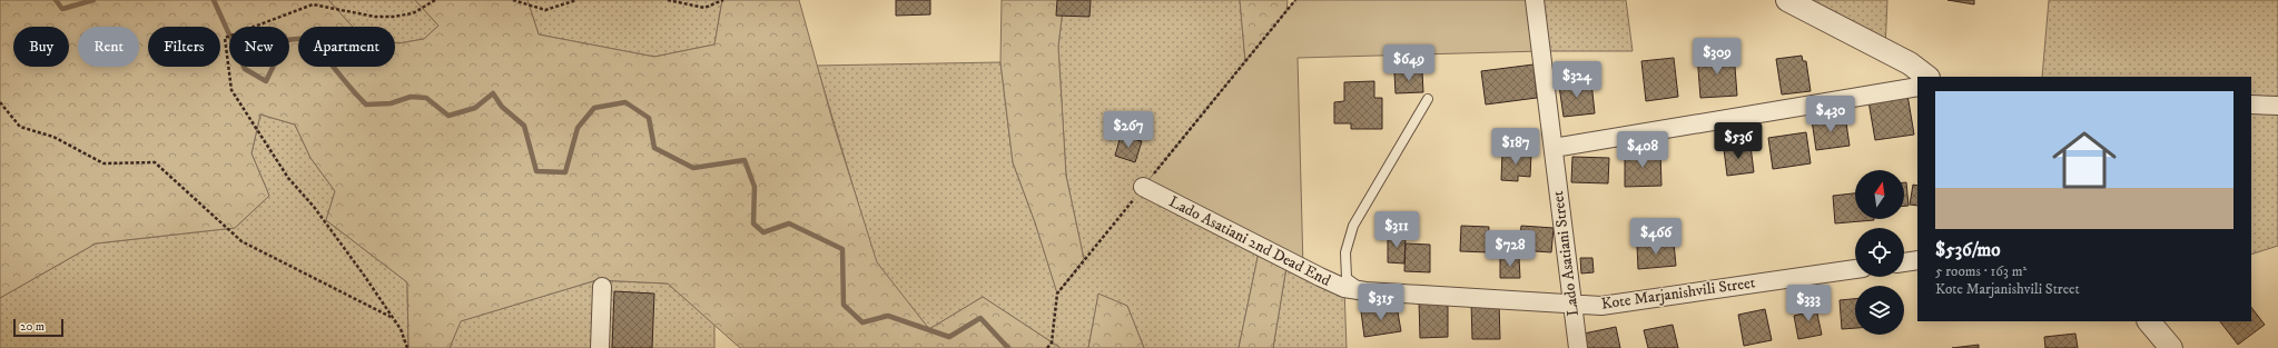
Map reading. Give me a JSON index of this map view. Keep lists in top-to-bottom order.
{
  "streets": {
    "street": ["Lado Asatiani 2nd Dead End", "Lado Asatiani Street", "Kote Marjanishvili Street"]
  },
  "crossings": [
    ["Lado Asatiani 2nd Dead End", "Lado Asatiani Street"],
    ["Lado Asatiani 2nd Dead End", "Kote Marjanishvili Street"],
    ["Lado Asatiani Street", "Kote Marjanishvili Street"]
  ],
  "scale_bar": "20 m",
  "north": "top",
  "page": {
    "chip": [
      "Buy",
      "Rent",
      "Filters",
      "New",
      "Apartment"
    ],
    "price": [
      "$309",
      "$649",
      "$324",
      "$430",
      "$267",
      "$536",
      "$187",
      "$408",
      "$311",
      "$466",
      "$728",
      "$315",
      "$333"
    ],
    "list": [
      {
        "name": "$536/mo",
        "note": "5 rooms · 163 m² · Kote Marjanishvili Street"
      }
    ],
    "scale": "20 m"
  }
}
